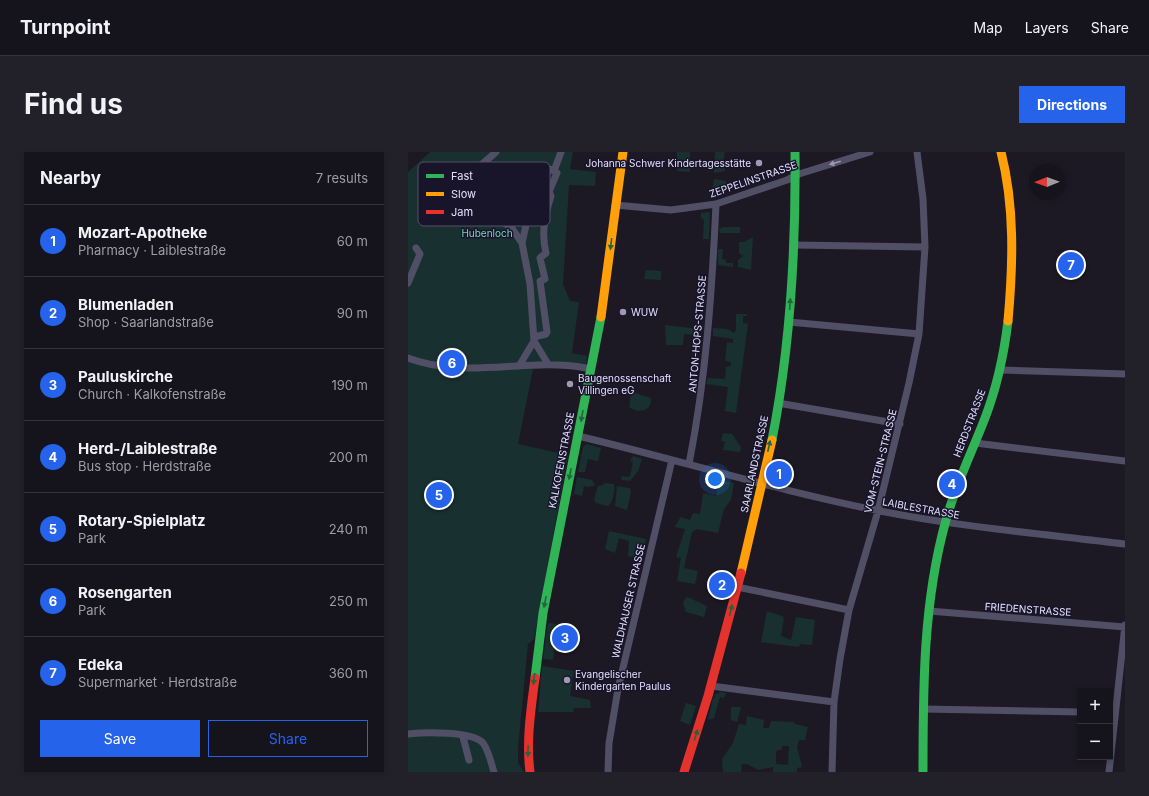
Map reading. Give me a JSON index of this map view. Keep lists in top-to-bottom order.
{
  "streets": {
    "street": [
      "ZEPPELINSTRASSE",
      "ANTON-HOPS-STRASSE",
      "HERDSTRASSE",
      "KALKOFENSTRASSE",
      "VOM-STEIN-STRASSE",
      "SAARLANDSTRASSE",
      "LAIBLESTRASSE",
      "WALDHAUSER STRASSE",
      "FRIEDENSTRASSE"
    ]
  },
  "crossings": [
    ["ZEPPELINSTRASSE", "ANTON-HOPS-STRASSE"],
    ["ZEPPELINSTRASSE", "KALKOFENSTRASSE"],
    ["ZEPPELINSTRASSE", "SAARLANDSTRASSE"],
    ["ANTON-HOPS-STRASSE", "LAIBLESTRASSE"],
    ["HERDSTRASSE", "LAIBLESTRASSE"],
    ["HERDSTRASSE", "FRIEDENSTRASSE"],
    ["KALKOFENSTRASSE", "LAIBLESTRASSE"],
    ["VOM-STEIN-STRASSE", "LAIBLESTRASSE"],
    ["SAARLANDSTRASSE", "LAIBLESTRASSE"],
    ["LAIBLESTRASSE", "WALDHAUSER STRASSE"]
  ],
  "one_way": ["KALKOFENSTRASSE", "SAARLANDSTRASSE"],
  "parks": ["Hubenloch"],
  "places": [
    "Johanna Schwer Kindertagesstätte",
    "WUW",
    "Baugenossenschaft Villingen eG",
    "Evangelischer Kindergarten Paulus"
  ],
  "legend": ["Fast", "Slow", "Jam"],
  "north": "left",
  "page": {
    "header": "Turnpoint",
    "nav": ["Map", "Layers", "Share"],
    "buttons": [
      "Directions",
      ["Save", "Share"]
    ],
    "title": "Find us",
    "heading": ["Nearby", "7 results"],
    "list": [
      {
        "mark": "1",
        "name": "Mozart-Apotheke",
        "note": "Pharmacy · Laiblestraße",
        "value": "60 m"
      },
      {
        "mark": "2",
        "name": "Blumenladen",
        "note": "Shop · Saarlandstraße",
        "value": "90 m"
      },
      {
        "mark": "3",
        "name": "Pauluskirche",
        "note": "Church · Kalkofenstraße",
        "value": "190 m"
      },
      {
        "mark": "4",
        "name": "Herd-/Laiblestraße",
        "note": "Bus stop · Herdstraße",
        "value": "200 m"
      },
      {
        "mark": "5",
        "name": "Rotary-Spielplatz",
        "note": "Park",
        "value": "240 m"
      },
      {
        "mark": "6",
        "name": "Rosengarten",
        "note": "Park",
        "value": "250 m"
      },
      {
        "mark": "7",
        "name": "Edeka",
        "note": "Supermarket · Herdstraße",
        "value": "360 m"
      }
    ],
    "pins": [
      "7",
      "6",
      "1",
      "4",
      "5",
      "2",
      "3"
    ],
    "map_buttons": ["+", "−"]
  }
}
